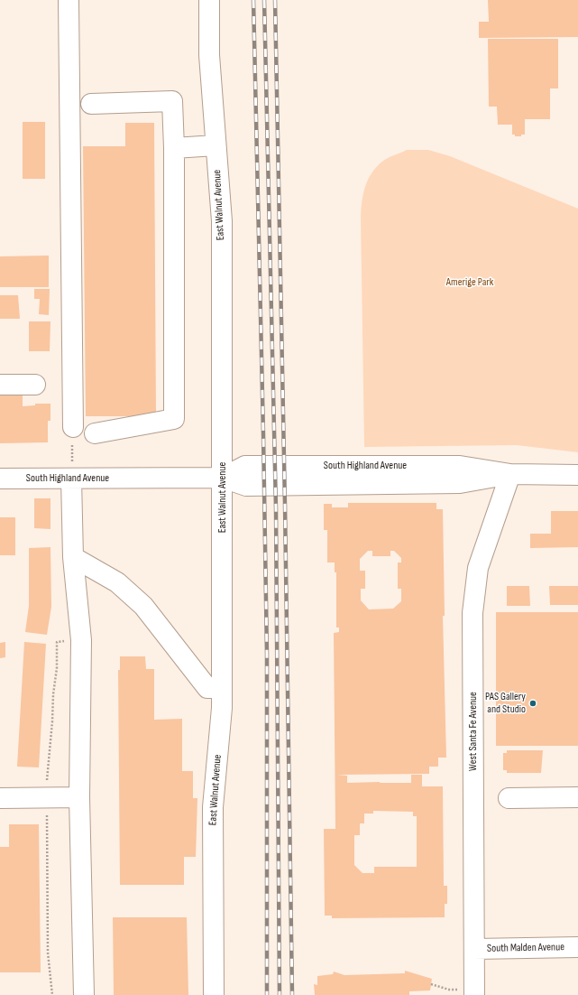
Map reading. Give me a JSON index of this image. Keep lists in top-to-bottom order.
{
  "streets": {
    "street": [
      "East Walnut Avenue",
      "South Highland Avenue",
      "West Santa Fe Avenue",
      "South Malden Avenue"
    ]
  },
  "crossings": [
    ["East Walnut Avenue", "South Highland Avenue"],
    ["South Highland Avenue", "West Santa Fe Avenue"],
    ["West Santa Fe Avenue", "South Malden Avenue"]
  ],
  "parks": ["Amerige Park"],
  "places": ["PAS Gallery and Studio"]
}
